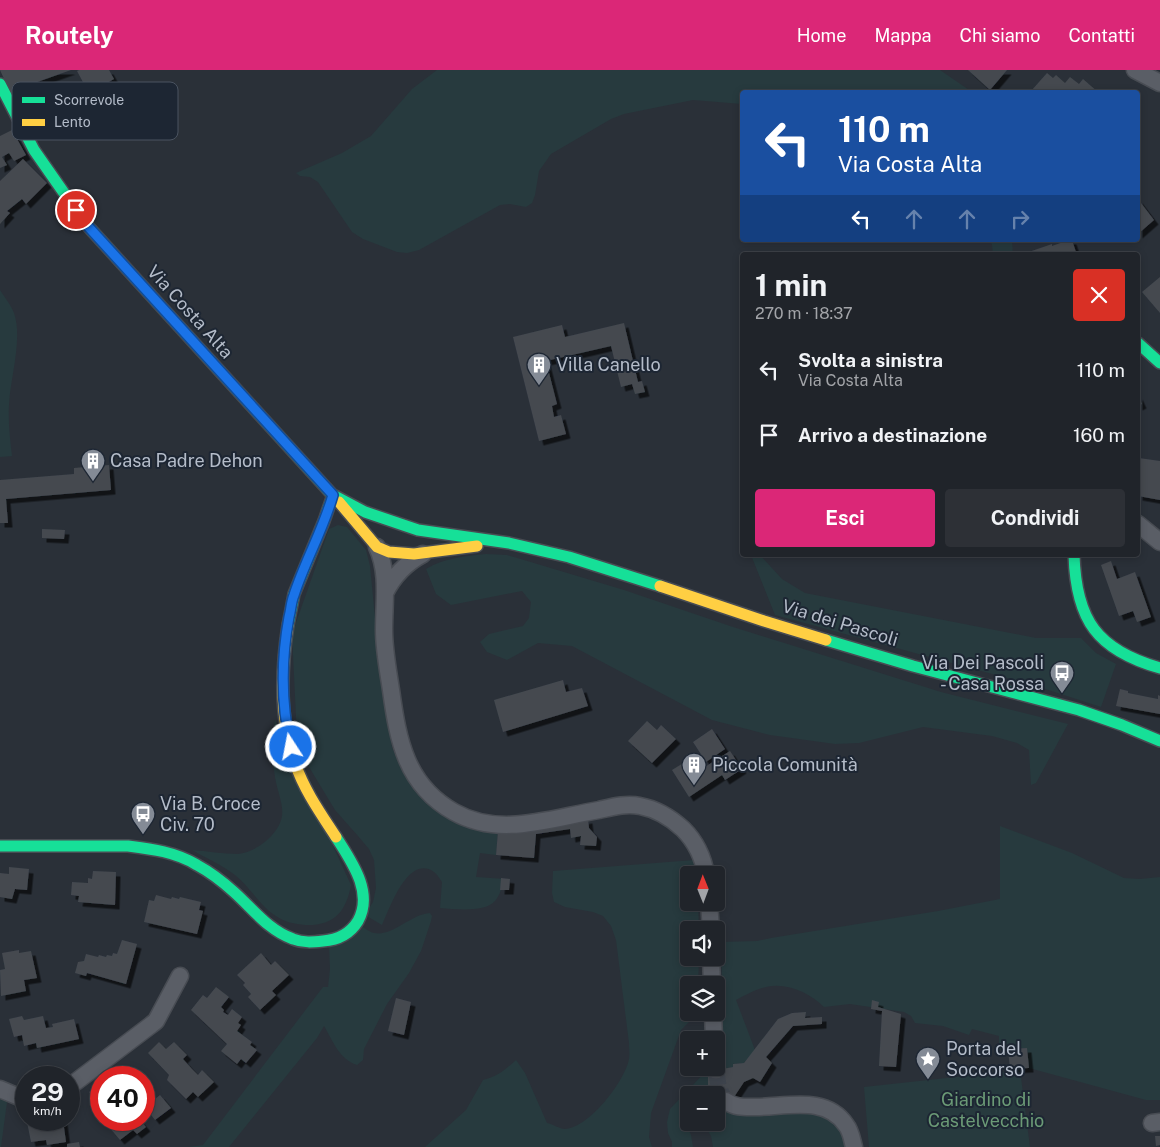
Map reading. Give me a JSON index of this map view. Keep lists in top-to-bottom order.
{
  "streets": {
    "street": ["Via Costa Alta", "Via dei Pascoli"]
  },
  "crossings": [
    ["Via Costa Alta", "Via dei Pascoli"]
  ],
  "parks": ["Giardino di Castelvecchio"],
  "places": {
    "building": ["Villa Canello", "Casa Padre Dehon", "Piccola Comunità"],
    "bus stop": ["Via Dei Pascoli - Casa Rossa", "Via B. Croce Civ. 70"],
    "place": ["Porta del Soccorso"]
  },
  "legend": ["Scorrevole", "Lento"],
  "north": "top",
  "page": {
    "header": "Routely",
    "nav": [
      "Home",
      "Mappa",
      "Chi siamo",
      "Contatti"
    ],
    "turn": ["110 m", "Via Costa Alta"],
    "heading": ["1 min", "270 m · 18:37"],
    "list": [
      {
        "name": "Svolta a sinistra",
        "note": "Via Costa Alta",
        "value": "110 m"
      },
      {
        "name": "Arrivo a destinazione",
        "value": "160 m"
      }
    ],
    "buttons": ["Esci", "Condividi"],
    "map_buttons": ["+", "−"],
    "speed": "29 km/h",
    "limit": "40"
  }
}
